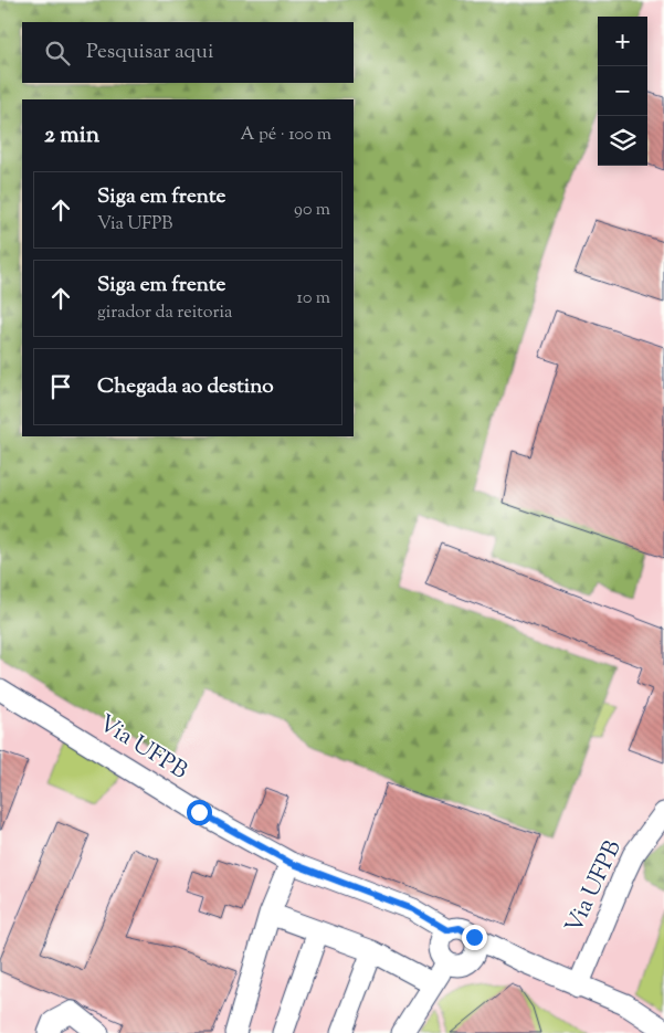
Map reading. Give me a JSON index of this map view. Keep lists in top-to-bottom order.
{
  "streets": {
    "lane": ["Via UFPB"]
  },
  "page": {
    "map_buttons": ["+", "−"],
    "search": "Pesquisar aqui",
    "heading": ["2 min", "A pé · 100 m"],
    "list": [
      ["Siga em frente", "Via UFPB", "90 m"],
      ["Siga em frente", "girador da reitoria", "10 m"],
      "Chegada ao destino"
    ]
  }
}
